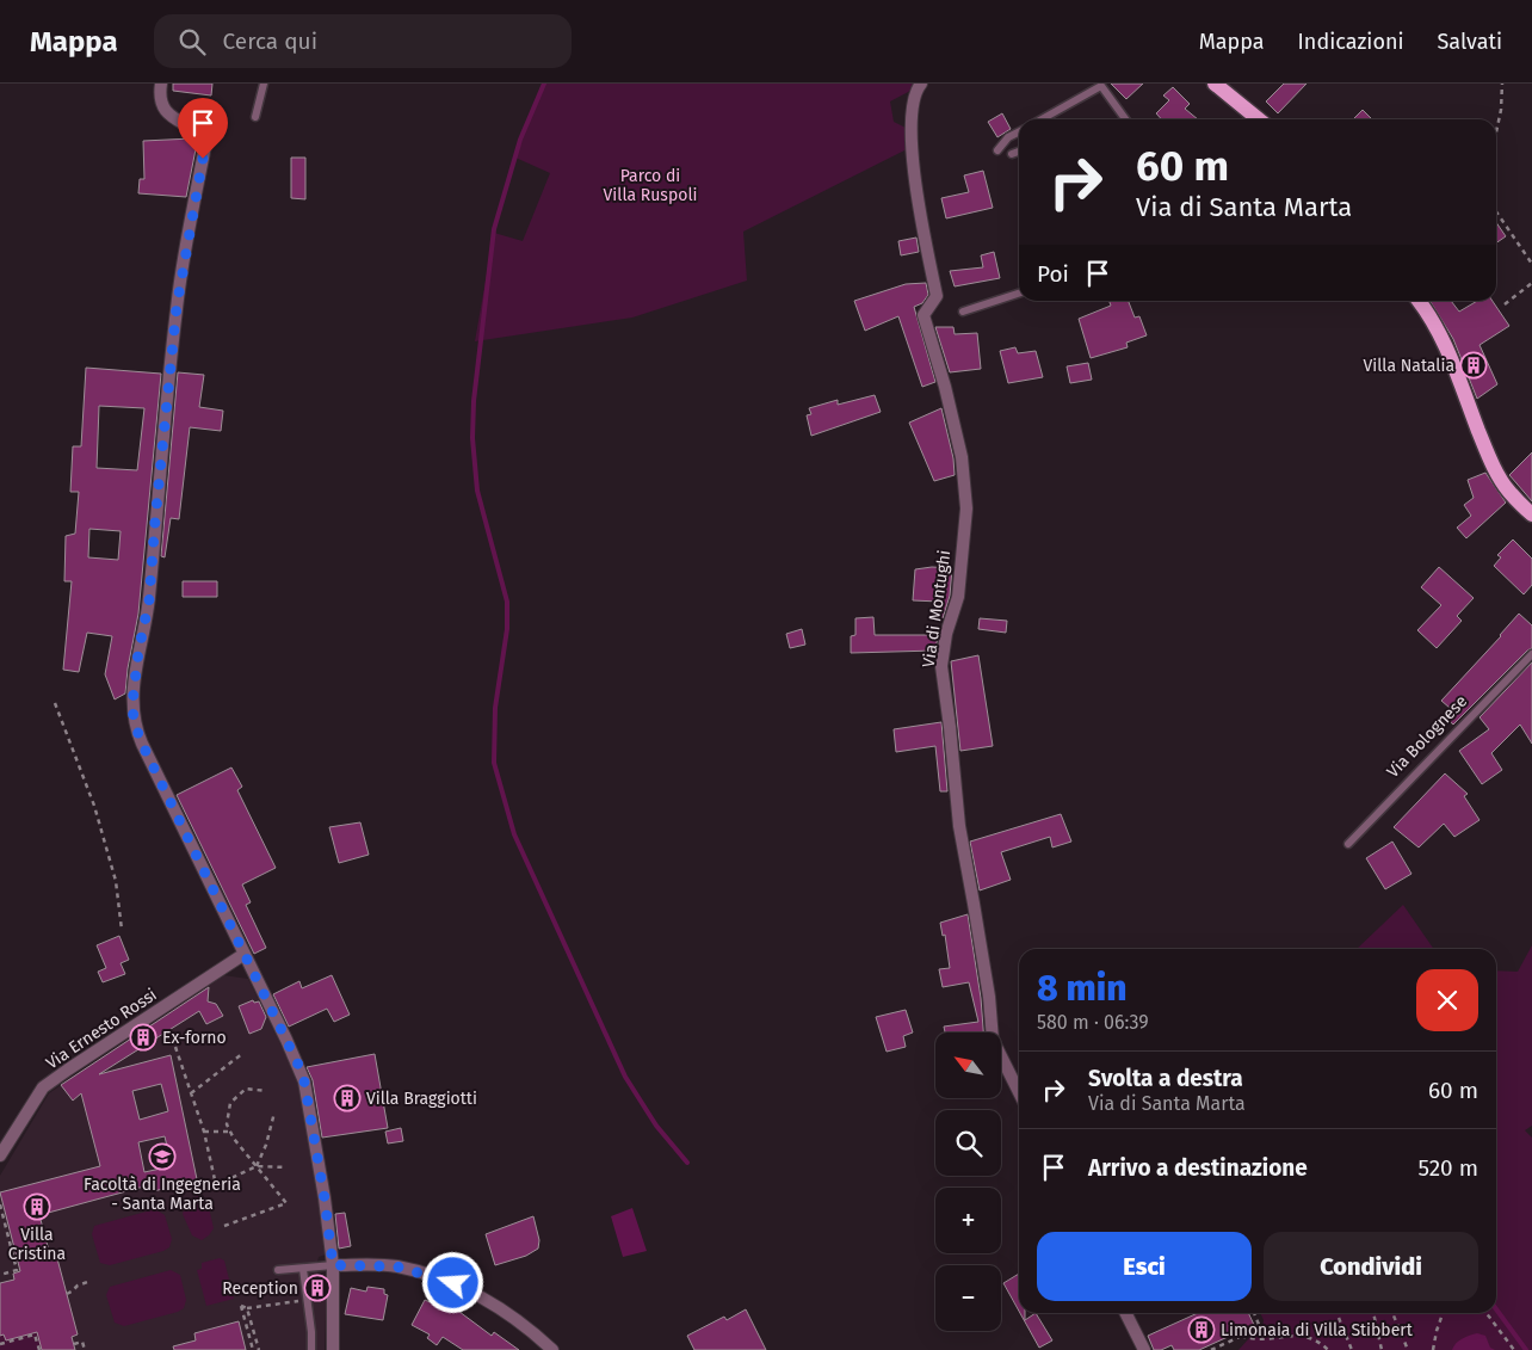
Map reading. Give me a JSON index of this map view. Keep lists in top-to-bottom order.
{
  "streets": {
    "street": ["Via di Montughi", "Via Ernesto Rossi"],
    "lane": ["Via Bolognese"]
  },
  "parks": ["Parco di Villa Ruspoli"],
  "places": {
    "building": [
      "Villa Natalia",
      "Ex-forno",
      "Villa Braggiotti",
      "Villa Cristina",
      "Reception",
      "Limonaia di Villa Stibbert"
    ],
    "school or university": ["Facoltà di Ingegneria - Santa Marta"]
  },
  "north": "top left",
  "page": {
    "header": "Mappa",
    "search": "Cerca qui",
    "nav": ["Mappa", "Indicazioni", "Salvati"],
    "turn": ["60 m", "Via di Santa Marta"],
    "then": "Poi",
    "heading": ["8 min", "580 m · 06:39"],
    "map_buttons": ["+", "−"],
    "list": [
      {
        "name": "Svolta a destra",
        "note": "Via di Santa Marta",
        "value": "60 m"
      },
      {
        "name": "Arrivo a destinazione",
        "value": "520 m"
      }
    ],
    "buttons": ["Esci", "Condividi"]
  }
}
